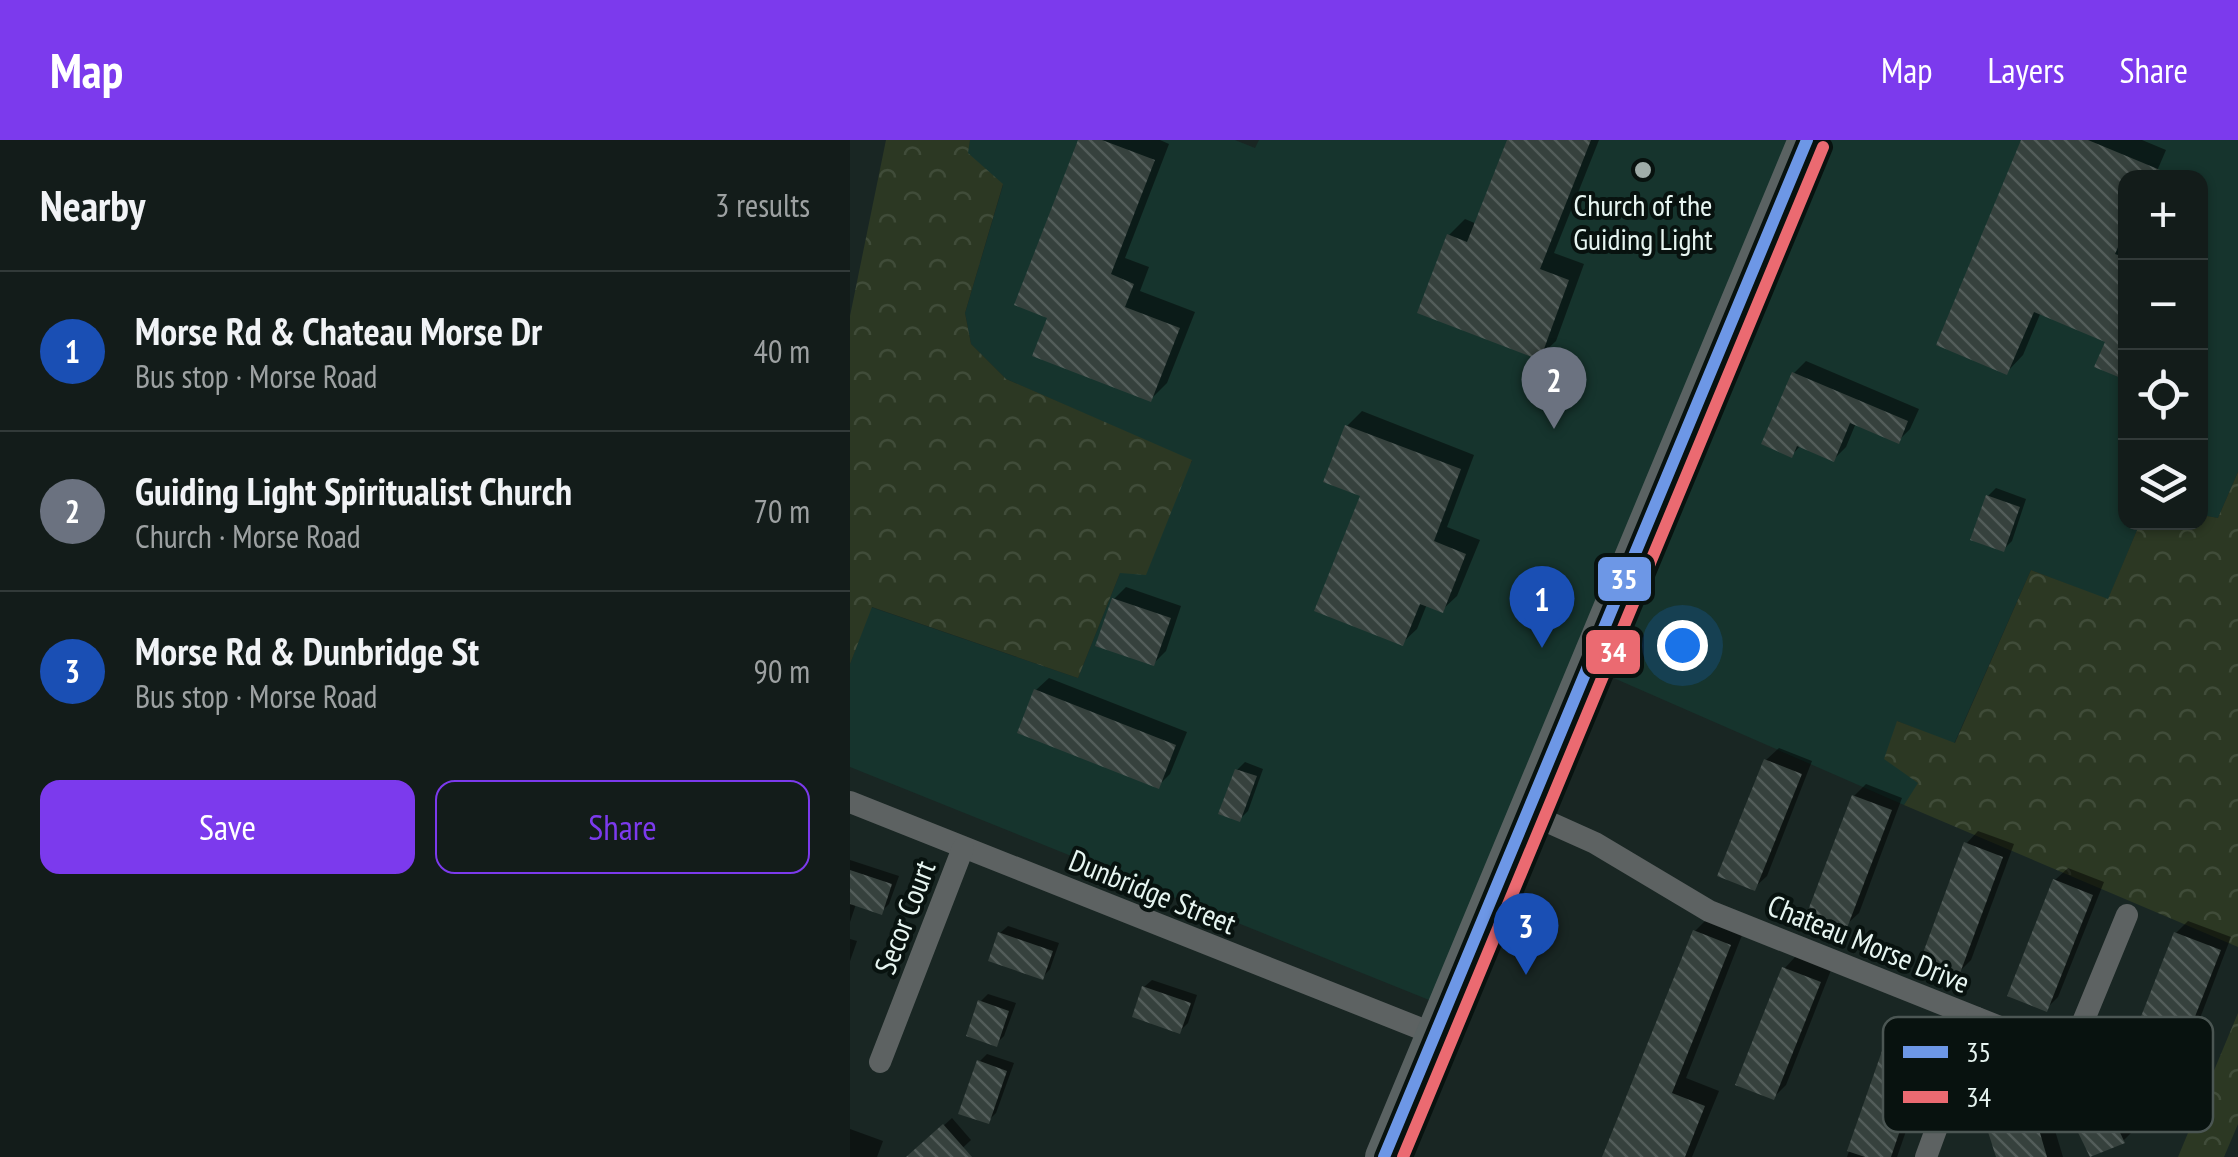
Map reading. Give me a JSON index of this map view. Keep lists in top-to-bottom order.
{
  "streets": {
    "street": ["Dunbridge Street", "Secor Court", "Chateau Morse Drive"]
  },
  "crossings": [
    ["Dunbridge Street", "Secor Court"]
  ],
  "places": ["Church of the Guiding Light"],
  "lines": ["transit line 35", "transit line 34"],
  "legend": ["35", "34"],
  "page": {
    "header": "Map",
    "nav": ["Map", "Layers", "Share"],
    "heading": ["Nearby", "3 results"],
    "map_buttons": ["+", "−"],
    "list": [
      {
        "mark": "1",
        "name": "Morse Rd & Chateau Morse Dr",
        "note": "Bus stop · Morse Road",
        "value": "40 m"
      },
      {
        "mark": "2",
        "name": "Guiding Light Spiritualist Church",
        "note": "Church · Morse Road",
        "value": "70 m"
      },
      {
        "mark": "3",
        "name": "Morse Rd & Dunbridge St",
        "note": "Bus stop · Morse Road",
        "value": "90 m"
      }
    ],
    "pins": ["2", "1", "3"],
    "buttons": ["Save", "Share"]
  }
}
